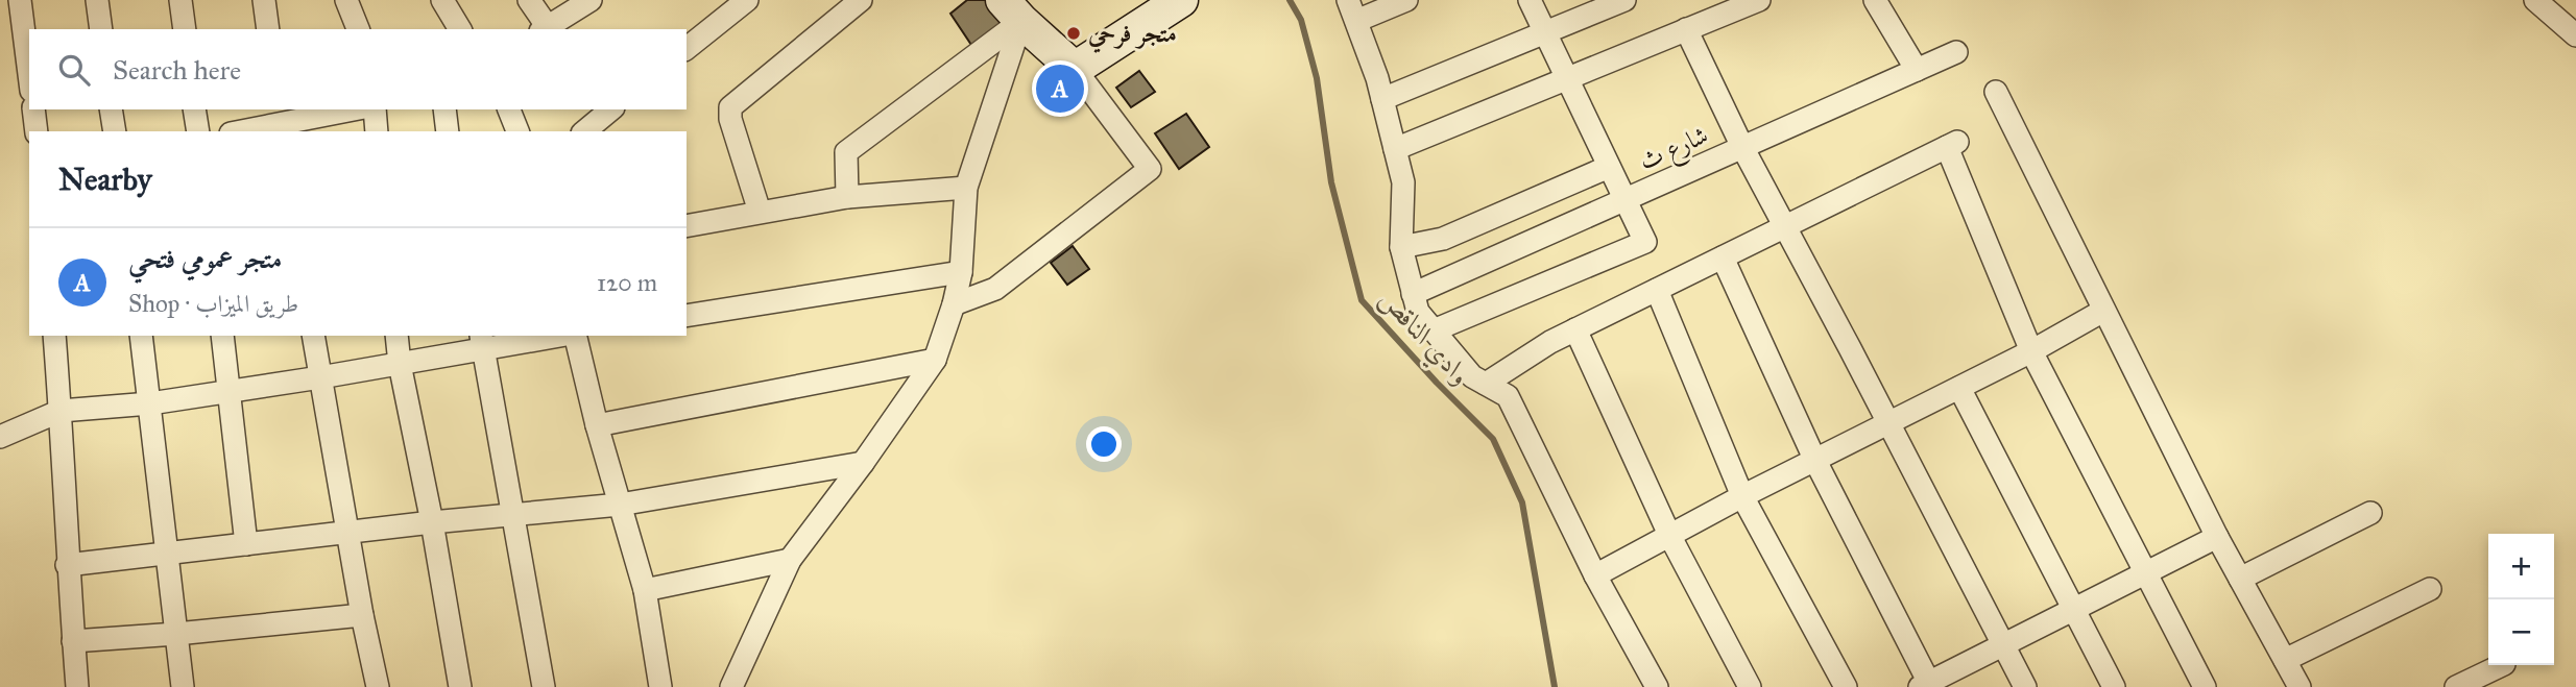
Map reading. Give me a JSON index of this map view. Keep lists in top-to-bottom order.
{
  "streets": {
    "street": ["شارع ث"]
  },
  "water": ["وادي الناقص"],
  "places": ["متجر فرحي"],
  "page": {
    "search": "Search here",
    "pins": "A",
    "heading": "Nearby",
    "list": [
      {
        "mark": "A",
        "name": "متجر عمومي فتحي",
        "note": "Shop · طريق الميزاب",
        "value": "120 m"
      }
    ],
    "map_buttons": ["+", "−"]
  }
}
